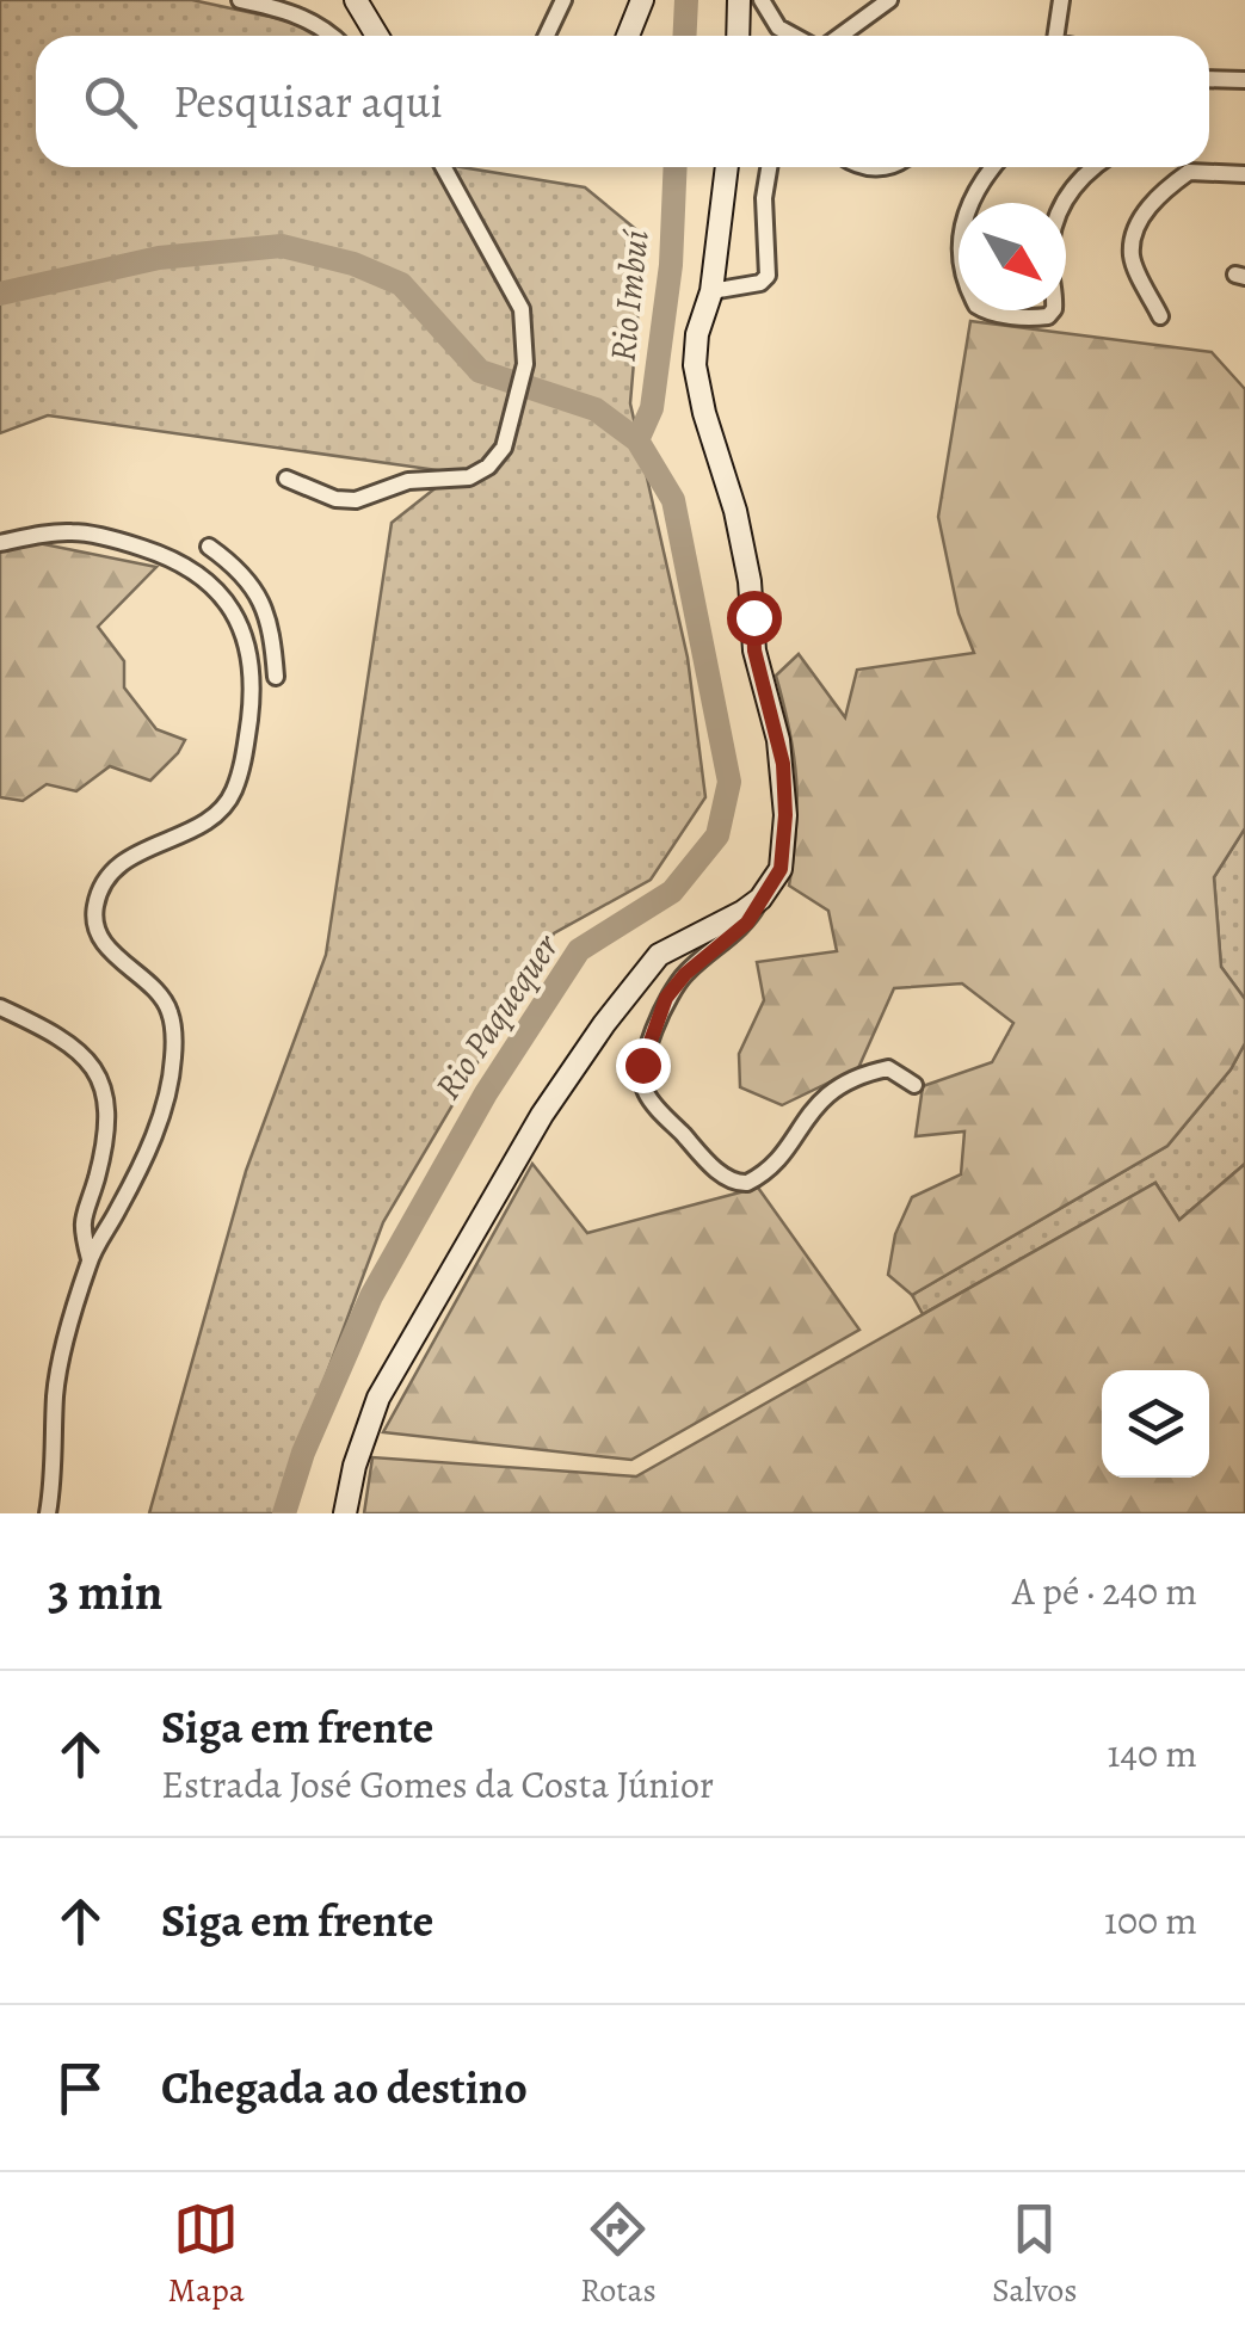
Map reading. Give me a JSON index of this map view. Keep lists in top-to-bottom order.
{
  "water": ["Rio Imbuí", "Rio Paquequer"],
  "north": "bottom right",
  "page": {
    "search": "Pesquisar aqui",
    "heading": ["3 min", "A pé · 240 m"],
    "list": [
      ["Siga em frente", "Estrada José Gomes da Costa Júnior", "140 m"],
      ["Siga em frente", "100 m"],
      "Chegada ao destino"
    ],
    "nav": ["Mapa", "Rotas", "Salvos"]
  }
}
